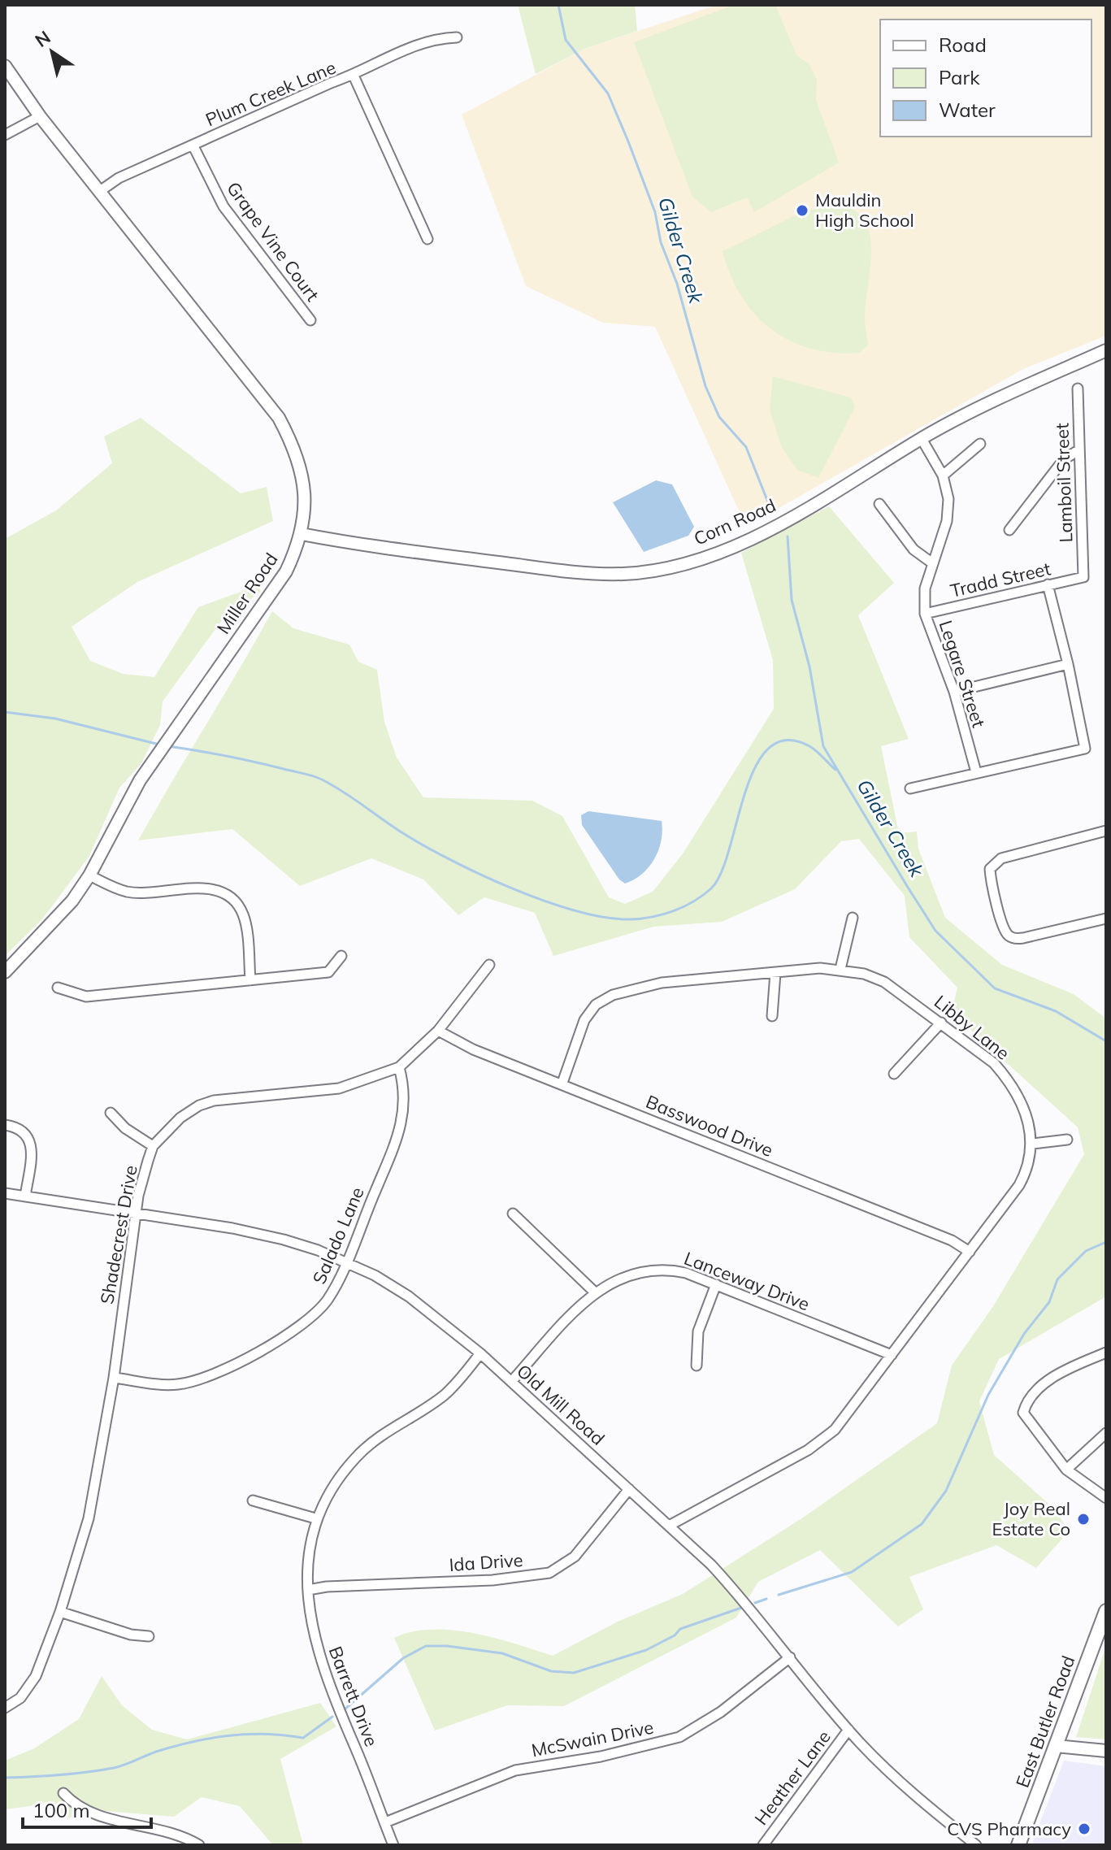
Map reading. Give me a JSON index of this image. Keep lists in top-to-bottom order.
{
  "streets": {
    "main road": ["East Butler Road"],
    "street": [
      "Plum Creek Lane",
      "Grape Vine Court",
      "Lamboil Street",
      "Corn Road",
      "Tradd Street",
      "Miller Road",
      "Legare Street",
      "Libby Lane",
      "Basswood Drive",
      "Shadecrest Drive",
      "Salado Lane",
      "Lanceway Drive",
      "Old Mill Road",
      "Ida Drive",
      "Barrett Drive",
      "McSwain Drive",
      "Heather Lane"
    ]
  },
  "crossings": [
    ["Plum Creek Lane", "Grape Vine Court"],
    ["Plum Creek Lane", "Miller Road"],
    ["Lamboil Street", "Tradd Street"],
    ["Corn Road", "Miller Road"],
    ["Corn Road", "Legare Street"],
    ["Tradd Street", "Legare Street"],
    ["Libby Lane", "Basswood Drive"],
    ["Basswood Drive", "Shadecrest Drive"],
    ["Shadecrest Drive", "Salado Lane"],
    ["Shadecrest Drive", "Old Mill Road"],
    ["Salado Lane", "Old Mill Road"],
    ["Lanceway Drive", "Old Mill Road"],
    ["Old Mill Road", "Ida Drive"],
    ["Old Mill Road", "Barrett Drive"],
    ["Old Mill Road", "McSwain Drive"],
    ["Old Mill Road", "Heather Lane"],
    ["Ida Drive", "Barrett Drive"],
    ["Barrett Drive", "McSwain Drive"]
  ],
  "water": ["Gilder Creek"],
  "places": ["Mauldin High School", "Joy Real Estate Co", "CVS Pharmacy"],
  "legend": ["Road", "Park", "Water"],
  "scale_bar": "100 m",
  "north": "top left"
}
